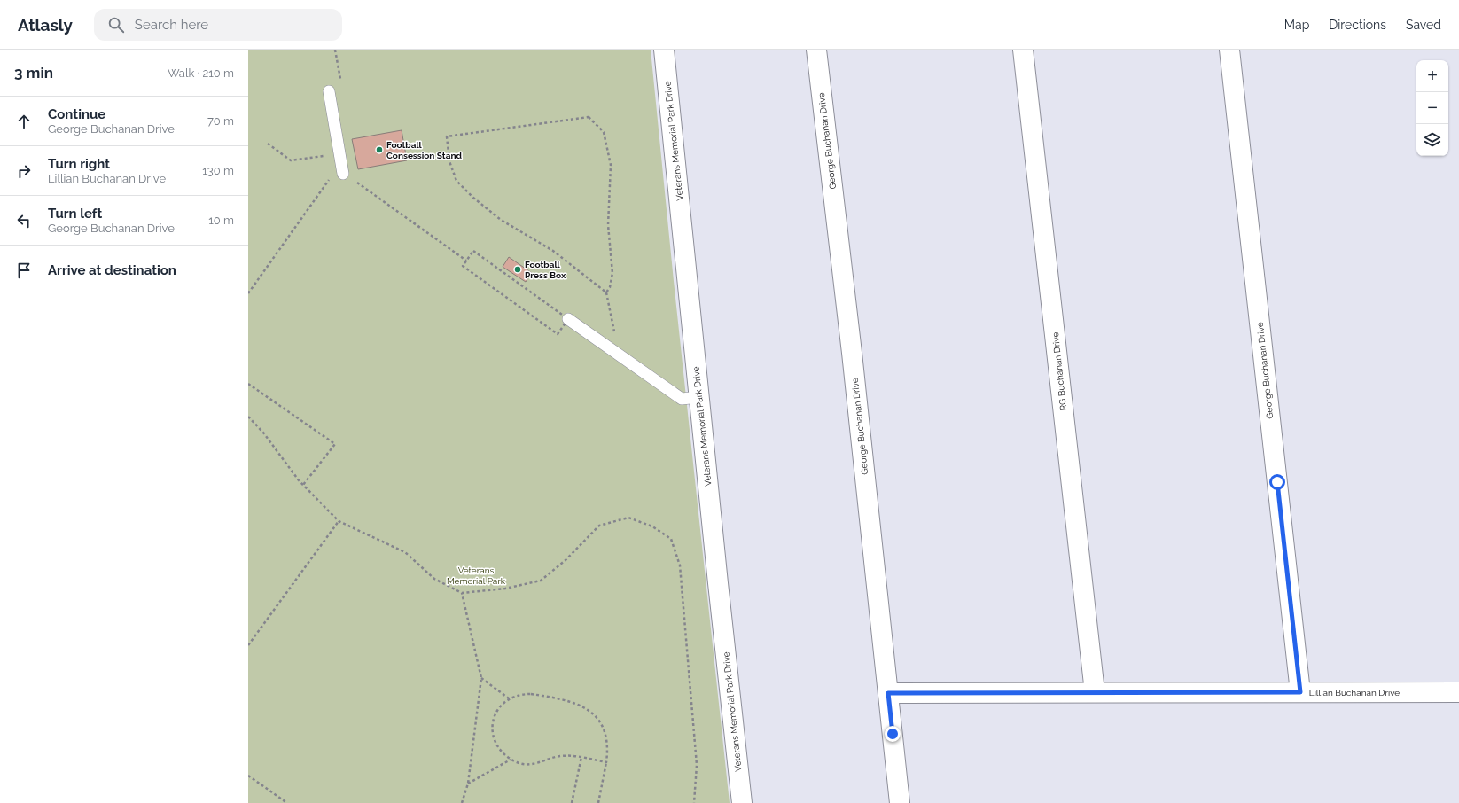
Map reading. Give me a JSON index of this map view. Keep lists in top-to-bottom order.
{
  "streets": {
    "street": [
      "Veterans Memorial Park Drive",
      "George Buchanan Drive",
      "RG Buchanan Drive",
      "Lillian Buchanan Drive"
    ]
  },
  "crossings": [
    ["George Buchanan Drive", "Lillian Buchanan Drive"],
    ["RG Buchanan Drive", "Lillian Buchanan Drive"]
  ],
  "parks": ["Veterans Memorial Park"],
  "places": ["Football Consession Stand", "Football Press Box"],
  "page": {
    "header": "Atlasly",
    "search": "Search here",
    "nav": ["Map", "Directions", "Saved"],
    "heading": ["3 min", "Walk · 210 m"],
    "map_buttons": ["+", "−"],
    "list": [
      ["Continue", "George Buchanan Drive", "70 m"],
      ["Turn right", "Lillian Buchanan Drive", "130 m"],
      ["Turn left", "George Buchanan Drive", "10 m"],
      "Arrive at destination"
    ]
  }
}
